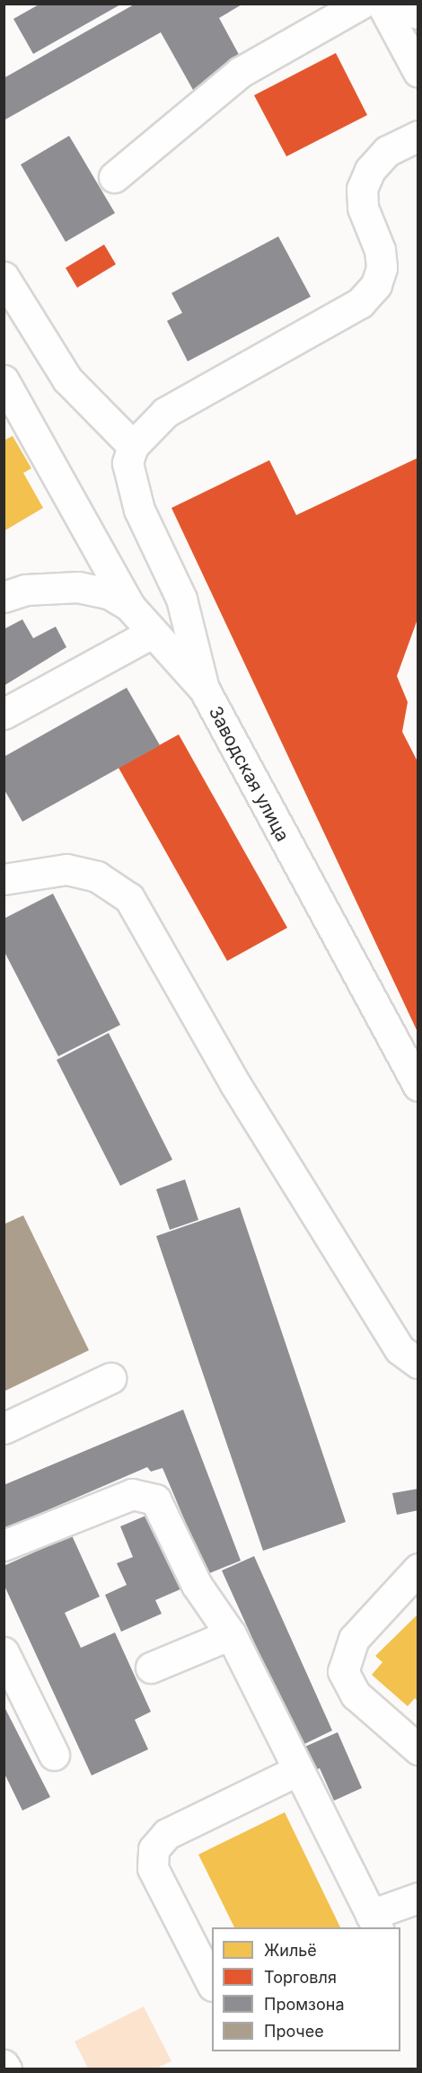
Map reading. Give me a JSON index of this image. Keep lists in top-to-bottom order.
{
  "streets": {
    "street": ["Заводская улица"]
  },
  "legend": [
    "Жильё",
    "Торговля",
    "Промзона",
    "Прочее"
  ]
}
